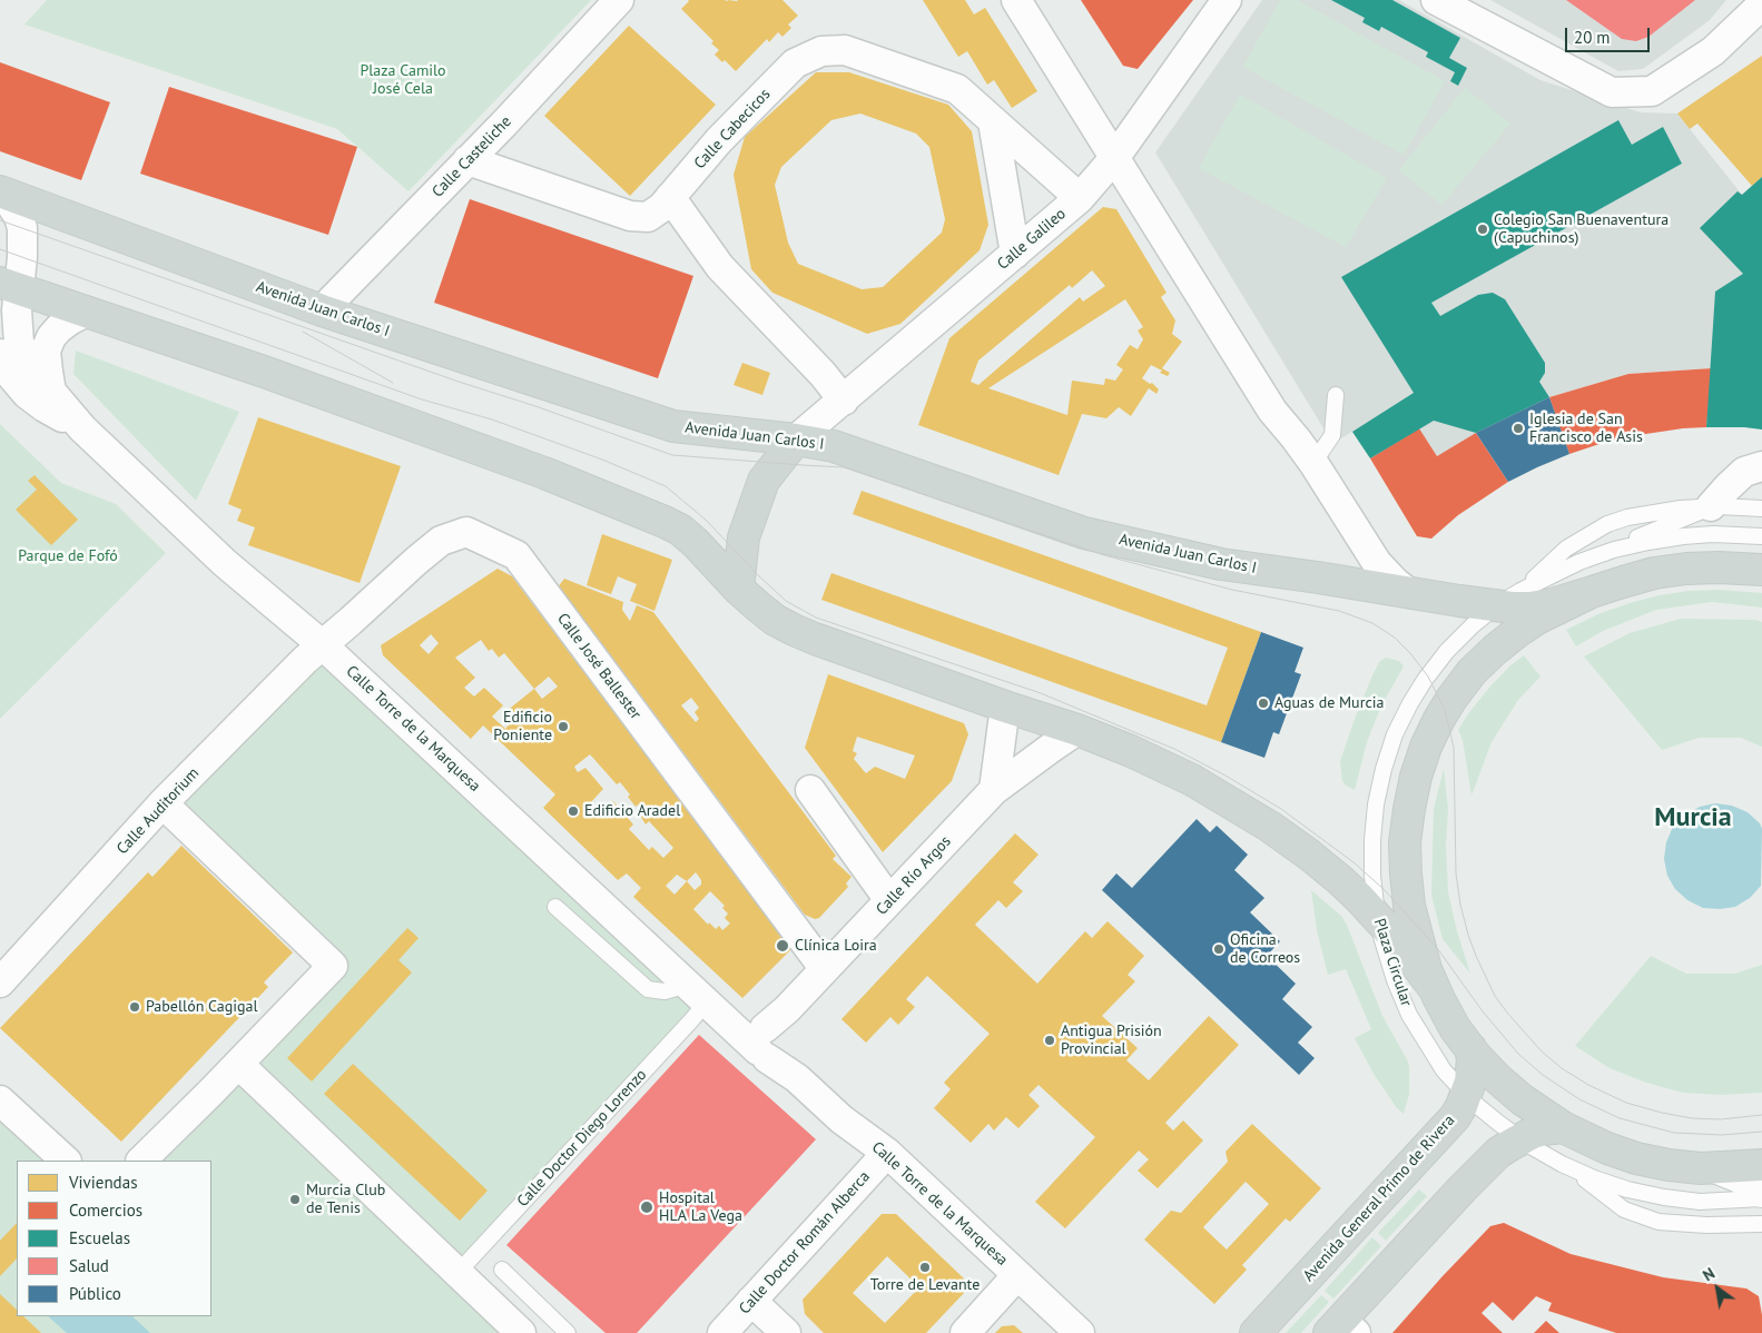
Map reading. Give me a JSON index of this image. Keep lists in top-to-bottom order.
{
  "streets": {
    "main road": ["Avenida Juan Carlos I", "Plaza Circular", "Avenida General Primo de Rivera"],
    "street": [
      "Calle Cabecicos",
      "Calle Casteliche",
      "Calle Galileo",
      "Calle José Ballester",
      "Calle Torre de la Marquesa",
      "Calle Auditorium",
      "Calle Río Argos",
      "Calle Doctor Román Alberca"
    ],
    "lane": ["Calle Doctor Diego Lorenzo"]
  },
  "crossings": [
    ["Calle Cabecicos", "Calle Casteliche"],
    ["Calle Cabecicos", "Calle Galileo"],
    ["Calle Casteliche", "Avenida Juan Carlos I"],
    ["Calle Galileo", "Avenida Juan Carlos I"],
    ["Avenida Juan Carlos I", "Calle Torre de la Marquesa"],
    ["Avenida Juan Carlos I", "Plaza Circular"],
    ["Calle José Ballester", "Calle Torre de la Marquesa"],
    ["Calle José Ballester", "Calle Auditorium"],
    ["Calle José Ballester", "Calle Río Argos"],
    ["Calle Torre de la Marquesa", "Calle Auditorium"],
    ["Calle Torre de la Marquesa", "Calle Río Argos"],
    ["Calle Torre de la Marquesa", "Calle Doctor Diego Lorenzo"],
    ["Calle Torre de la Marquesa", "Calle Doctor Román Alberca"],
    ["Plaza Circular", "Avenida General Primo de Rivera"]
  ],
  "districts": ["Murcia"],
  "parks": ["Plaza Camilo José Cela", "Parque de Fofó"],
  "places": [
    "Colegio San Buenaventura (Capuchinos)",
    "Iglesia de San Francisco de Asis",
    "Aguas de Murcia",
    "Edificio Poniente",
    "Edificio Aradel",
    "Clínica Loira",
    "Oficina de Correos",
    "Pabellón Cagigal",
    "Antigua Prisión Provincial",
    "Murcia Club de Tenis",
    "Hospital HLA La Vega",
    "Torre de Levante"
  ],
  "legend": [
    "Viviendas",
    "Comercios",
    "Escuelas",
    "Salud",
    "Público"
  ],
  "scale_bar": "20 m",
  "north": "top left"
}
